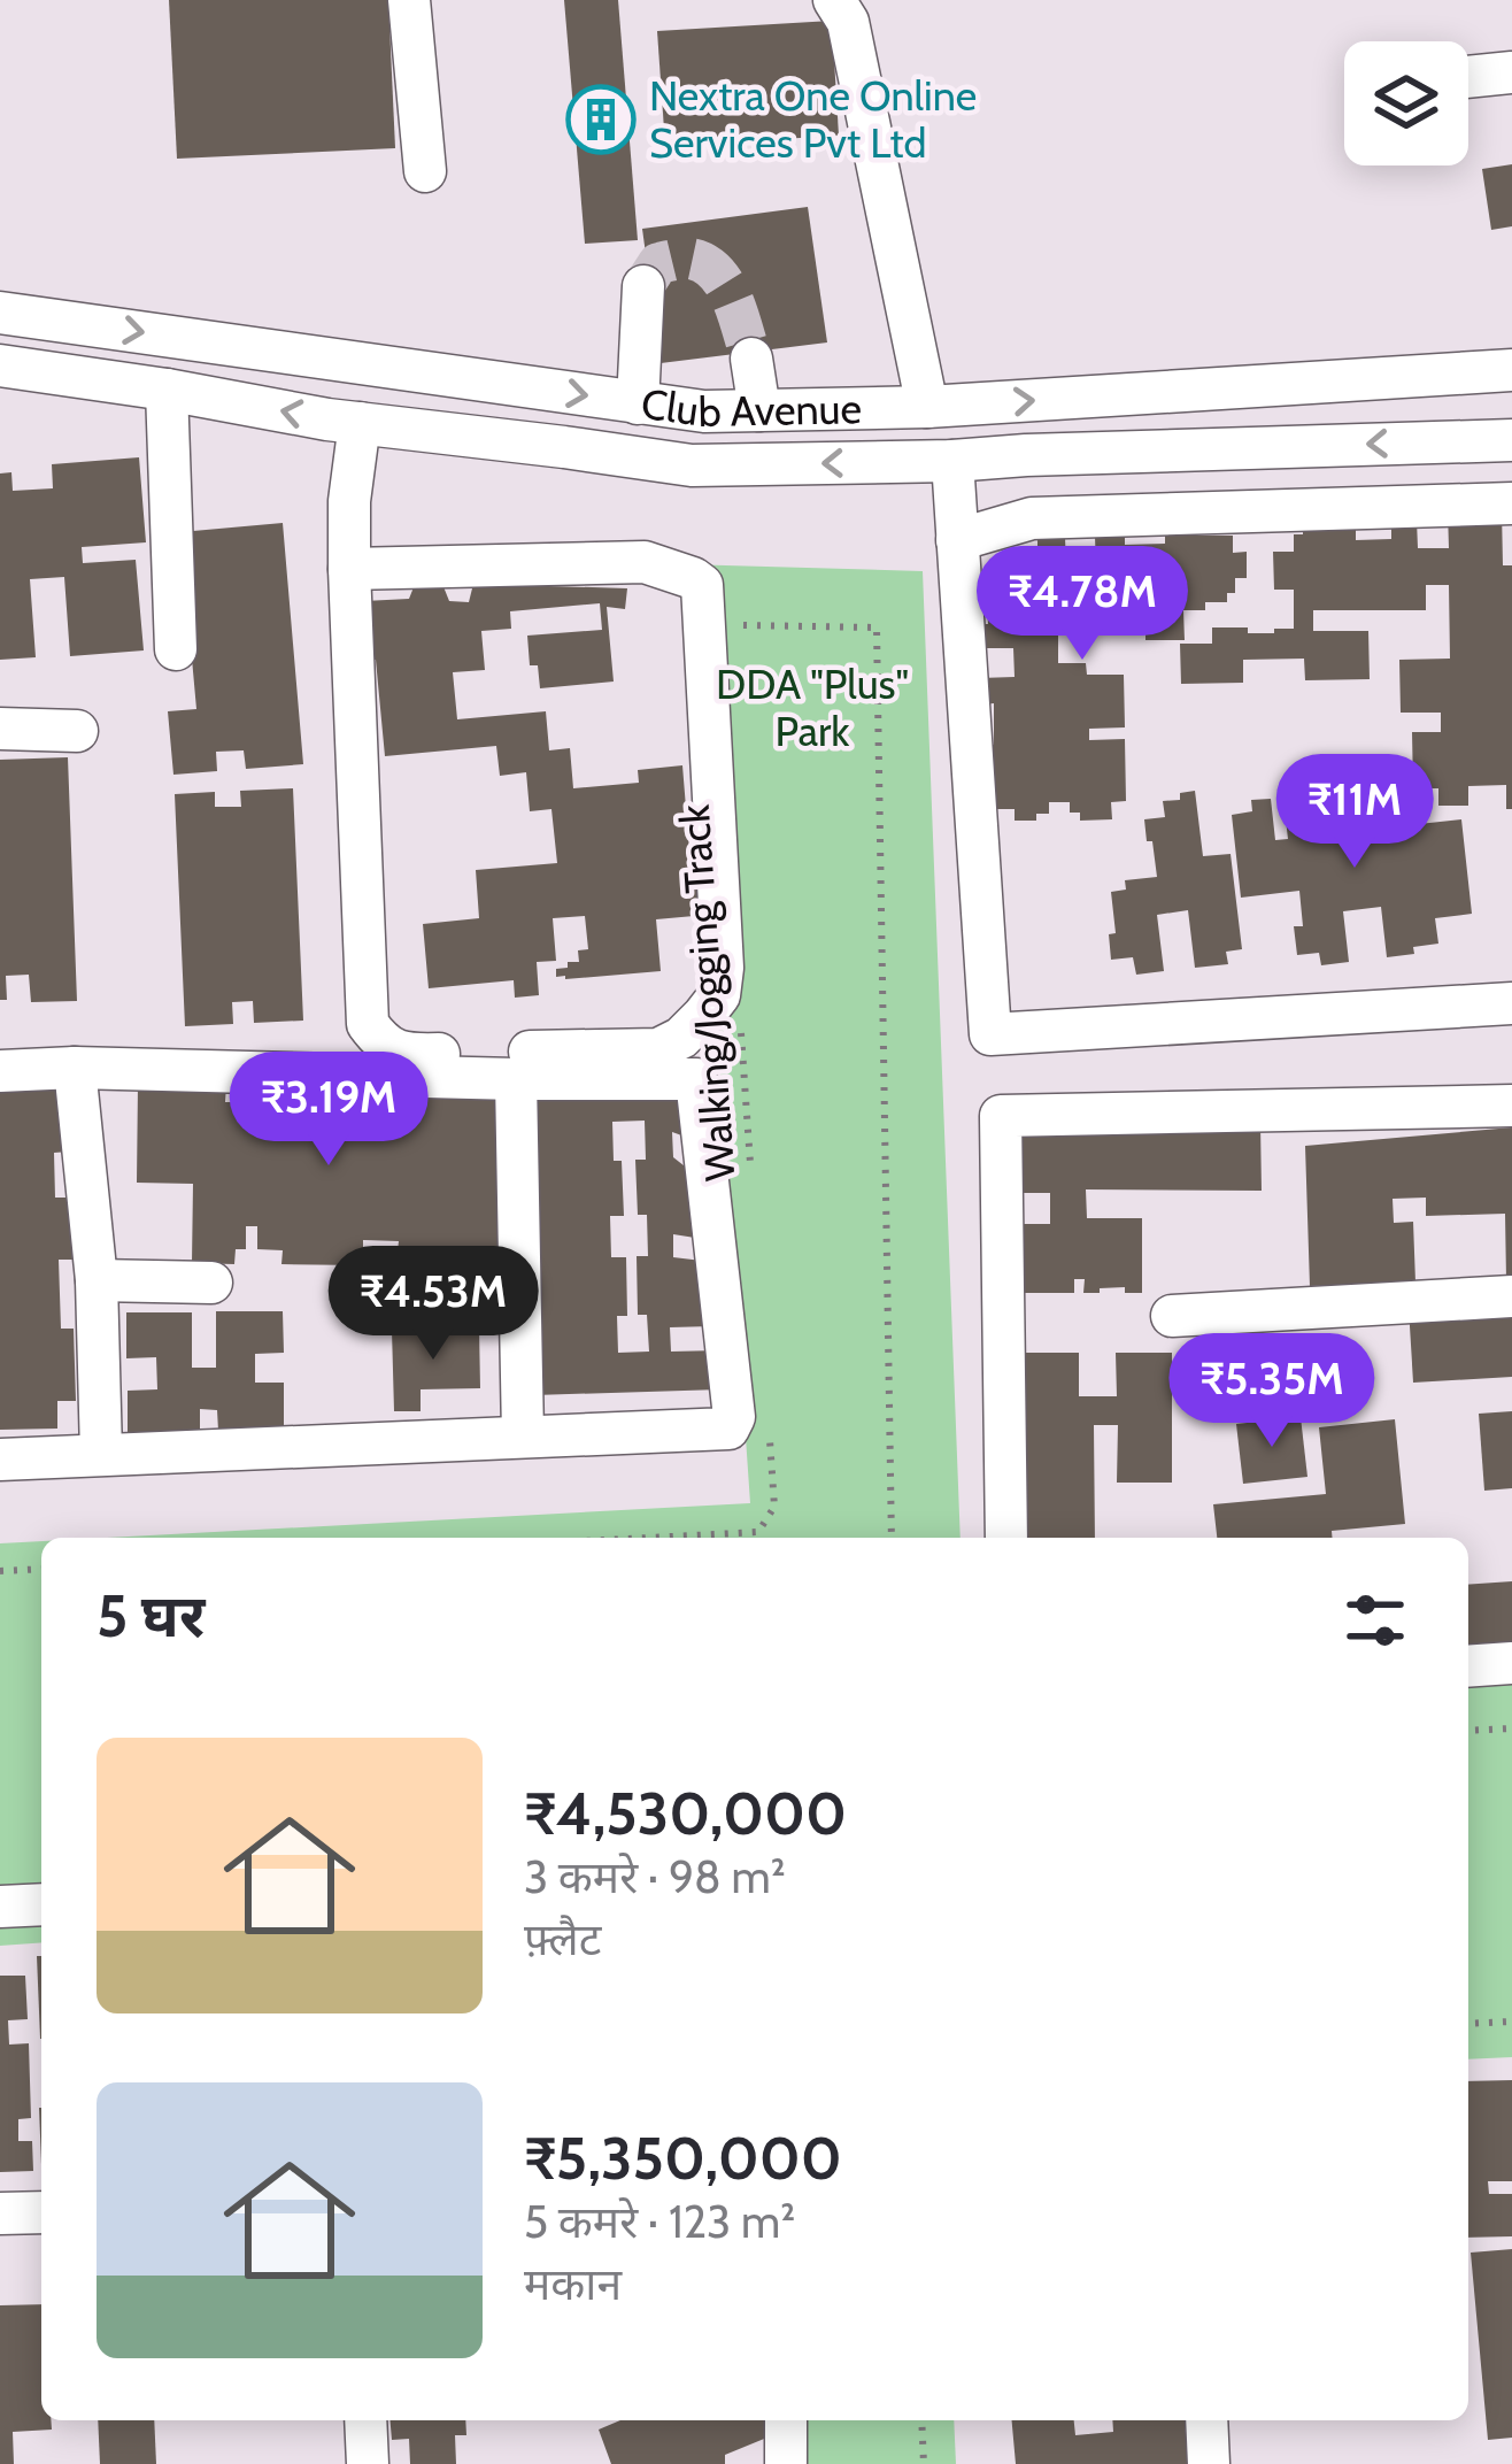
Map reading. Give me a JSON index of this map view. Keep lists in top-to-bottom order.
{
  "streets": {
    "street": ["Club Avenue"],
    "path": ["Walking/Jogging Track"]
  },
  "parks": ["DDA \"Plus\" Park"],
  "places": {
    "building": ["Nextra One Online Services Pvt Ltd"]
  },
  "page": {
    "price": [
      "₹4.78M",
      "₹11M",
      "₹3.19M",
      "₹4.53M",
      "₹5.35M"
    ],
    "heading": "5 घर",
    "list": [
      {
        "name": "₹4,530,000",
        "note": "3 कमरे · 98 m² · फ़्लैट"
      },
      {
        "name": "₹5,350,000",
        "note": "5 कमरे · 123 m² · मकान"
      }
    ]
  }
}
